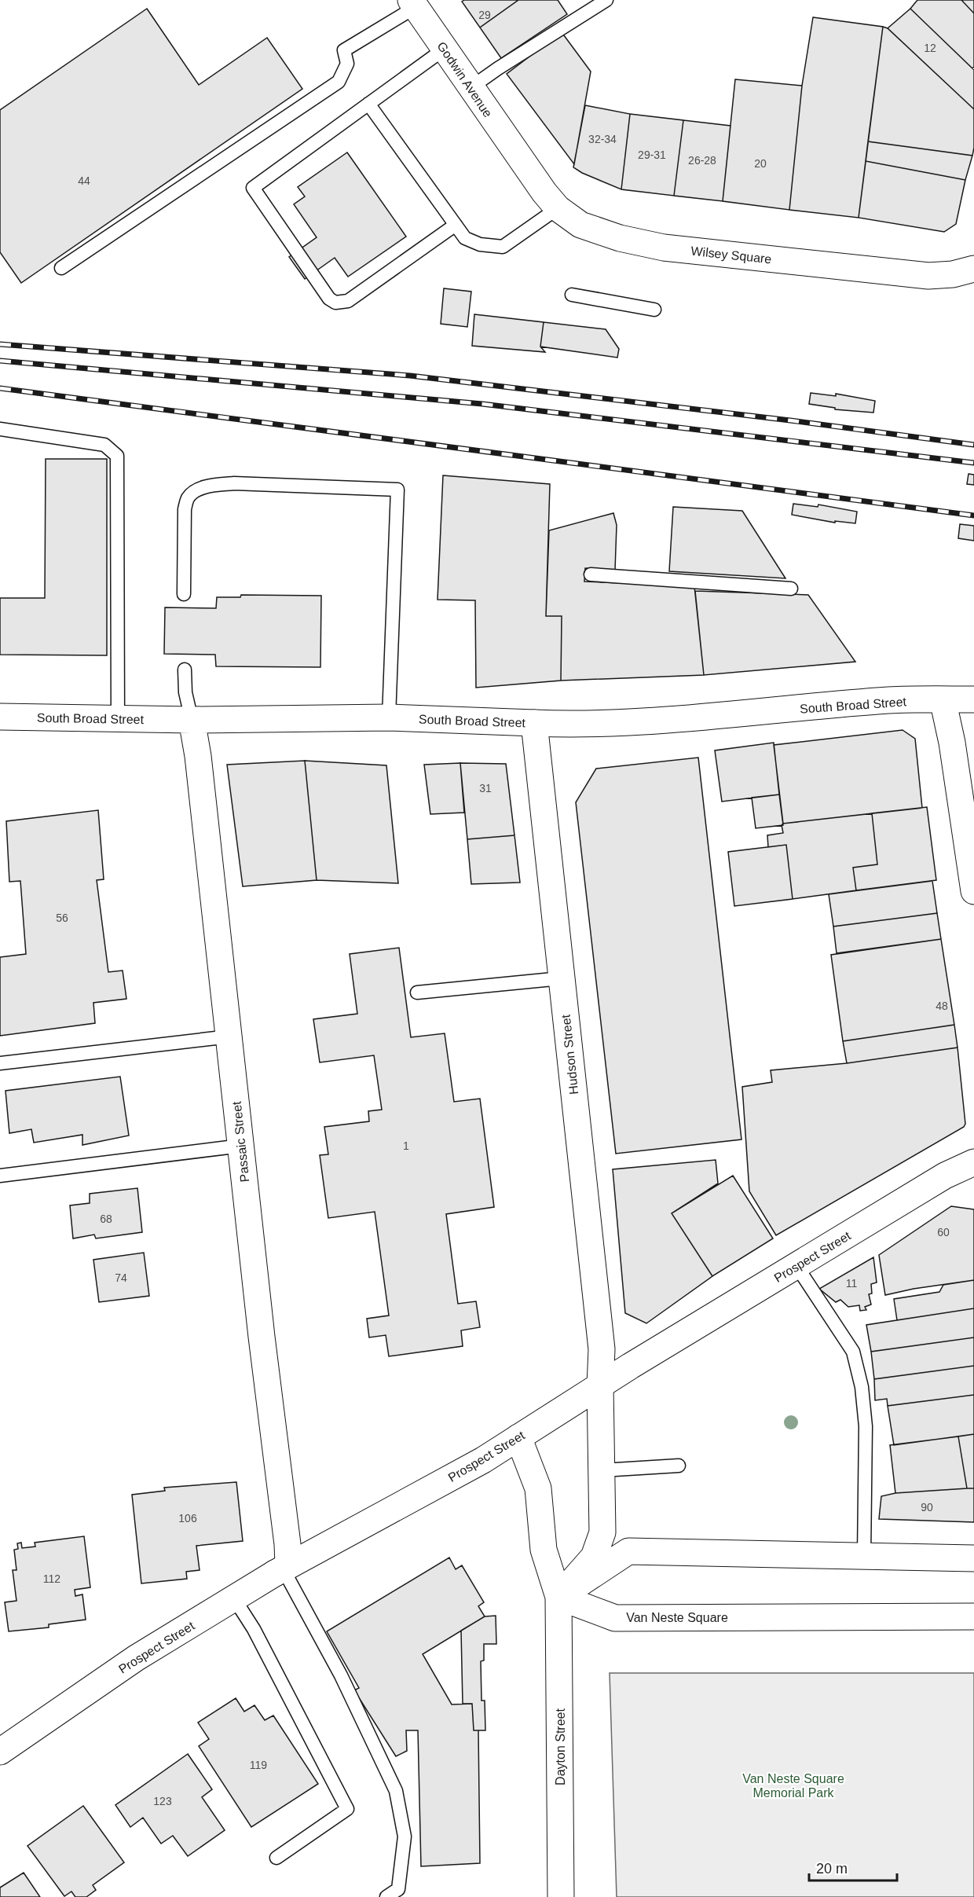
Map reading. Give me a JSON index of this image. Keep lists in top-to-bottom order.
{
  "streets": {
    "street": [
      "Godwin Avenue",
      "Wilsey Square",
      "South Broad Street",
      "Hudson Street",
      "Passaic Street",
      "Prospect Street",
      "Van Neste Square",
      "Dayton Street"
    ]
  },
  "crossings": [
    ["Godwin Avenue", "Wilsey Square"],
    ["South Broad Street", "Hudson Street"],
    ["South Broad Street", "Passaic Street"],
    ["Hudson Street", "Prospect Street"],
    ["Passaic Street", "Prospect Street"],
    ["Prospect Street", "Dayton Street"],
    ["Van Neste Square", "Dayton Street"]
  ],
  "parks": ["Van Neste Square Memorial Park"],
  "house_numbers": [
    "29",
    "12",
    "32-34",
    "29-31",
    "26-28",
    "20",
    "44",
    "31",
    "56",
    "48",
    "1",
    "68",
    "60",
    "74",
    "11",
    "90",
    "106",
    "112",
    "119",
    "123"
  ],
  "scale_bar": "20 m"
}
